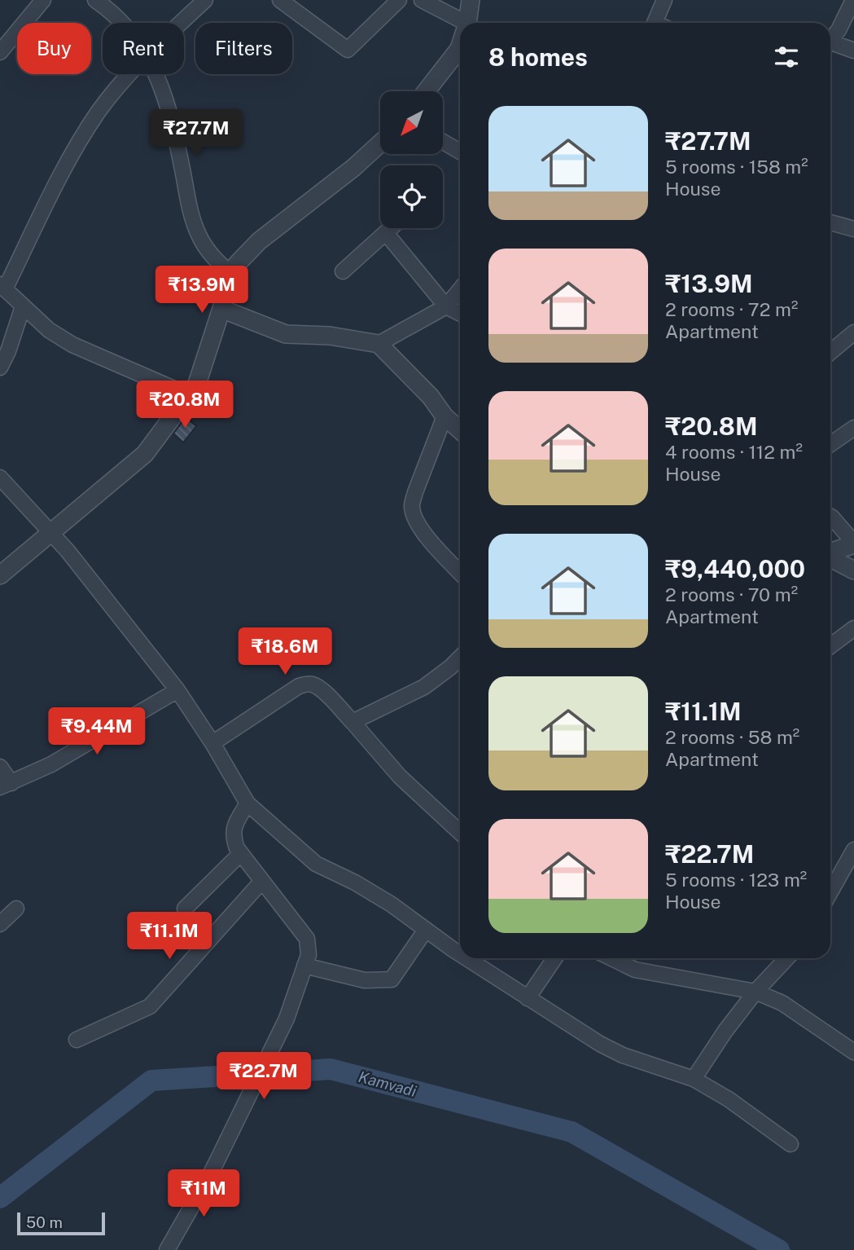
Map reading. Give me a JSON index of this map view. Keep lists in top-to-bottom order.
{
  "water": ["Kamvadi"],
  "scale_bar": "50 m",
  "north": "bottom left",
  "page": {
    "chip": ["Buy", "Rent", "Filters"],
    "heading": "8 homes",
    "list": [
      {
        "name": "₹27.7M",
        "note": "5 rooms · 158 m² · House"
      },
      {
        "name": "₹13.9M",
        "note": "2 rooms · 72 m² · Apartment"
      },
      {
        "name": "₹20.8M",
        "note": "4 rooms · 112 m² · House"
      },
      {
        "name": "₹9,440,000",
        "note": "2 rooms · 70 m² · Apartment"
      },
      {
        "name": "₹11.1M",
        "note": "2 rooms · 58 m² · Apartment"
      },
      {
        "name": "₹22.7M",
        "note": "5 rooms · 123 m² · House"
      }
    ],
    "price": [
      "₹27.7M",
      "₹13.9M",
      "₹20.8M",
      "₹18.6M",
      "₹9.44M",
      "₹11.1M",
      "₹22.7M",
      "₹11M"
    ],
    "scale": "50 m"
  }
}
